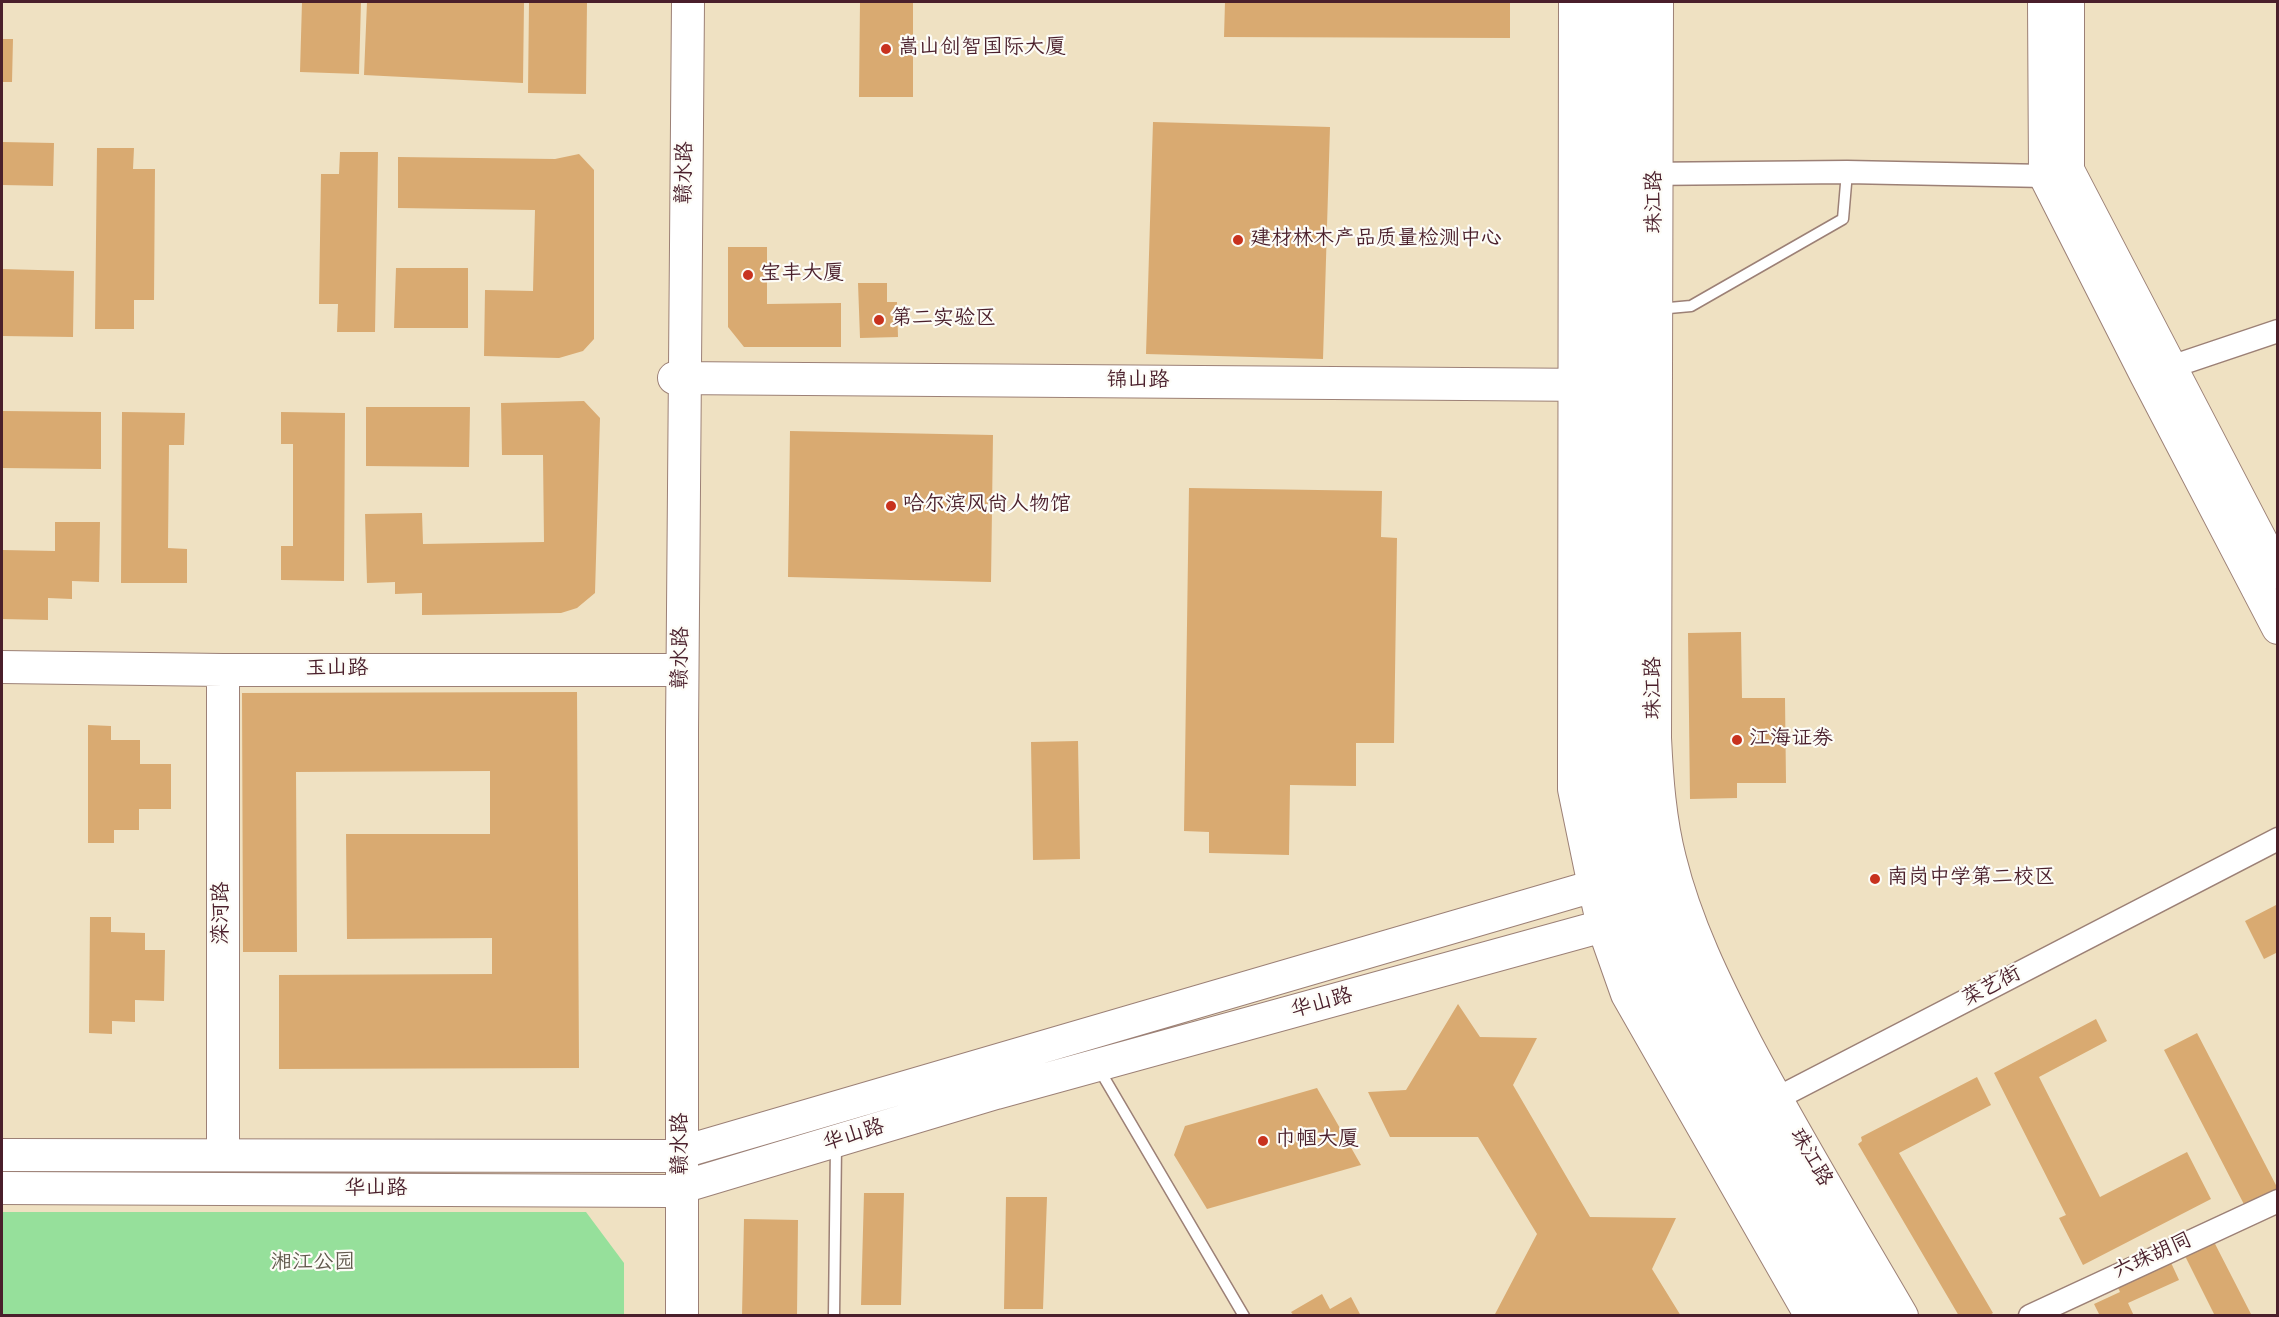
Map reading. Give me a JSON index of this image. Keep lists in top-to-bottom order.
{
  "streets": {
    "main road": [
      "赣水路",
      "珠江路",
      "锦山路",
      "玉山路",
      "滦河路",
      "华山路"
    ],
    "street": ["菜艺街", "六珠胡同"]
  },
  "crossings": [
    ["赣水路", "锦山路"],
    ["赣水路", "玉山路"],
    ["赣水路", "华山路"],
    ["珠江路", "锦山路"],
    ["珠江路", "菜艺街"],
    ["珠江路", "华山路"],
    ["玉山路", "滦河路"],
    ["滦河路", "华山路"]
  ],
  "parks": ["湘江公园"],
  "places": [
    "嵩山创智国际大厦",
    "建材林木产品质量检测中心",
    "宝丰大厦",
    "第二实验区",
    "哈尔滨风尚人物馆",
    "江海证券",
    "南岗中学第二校区",
    "巾帼大厦"
  ]
}
